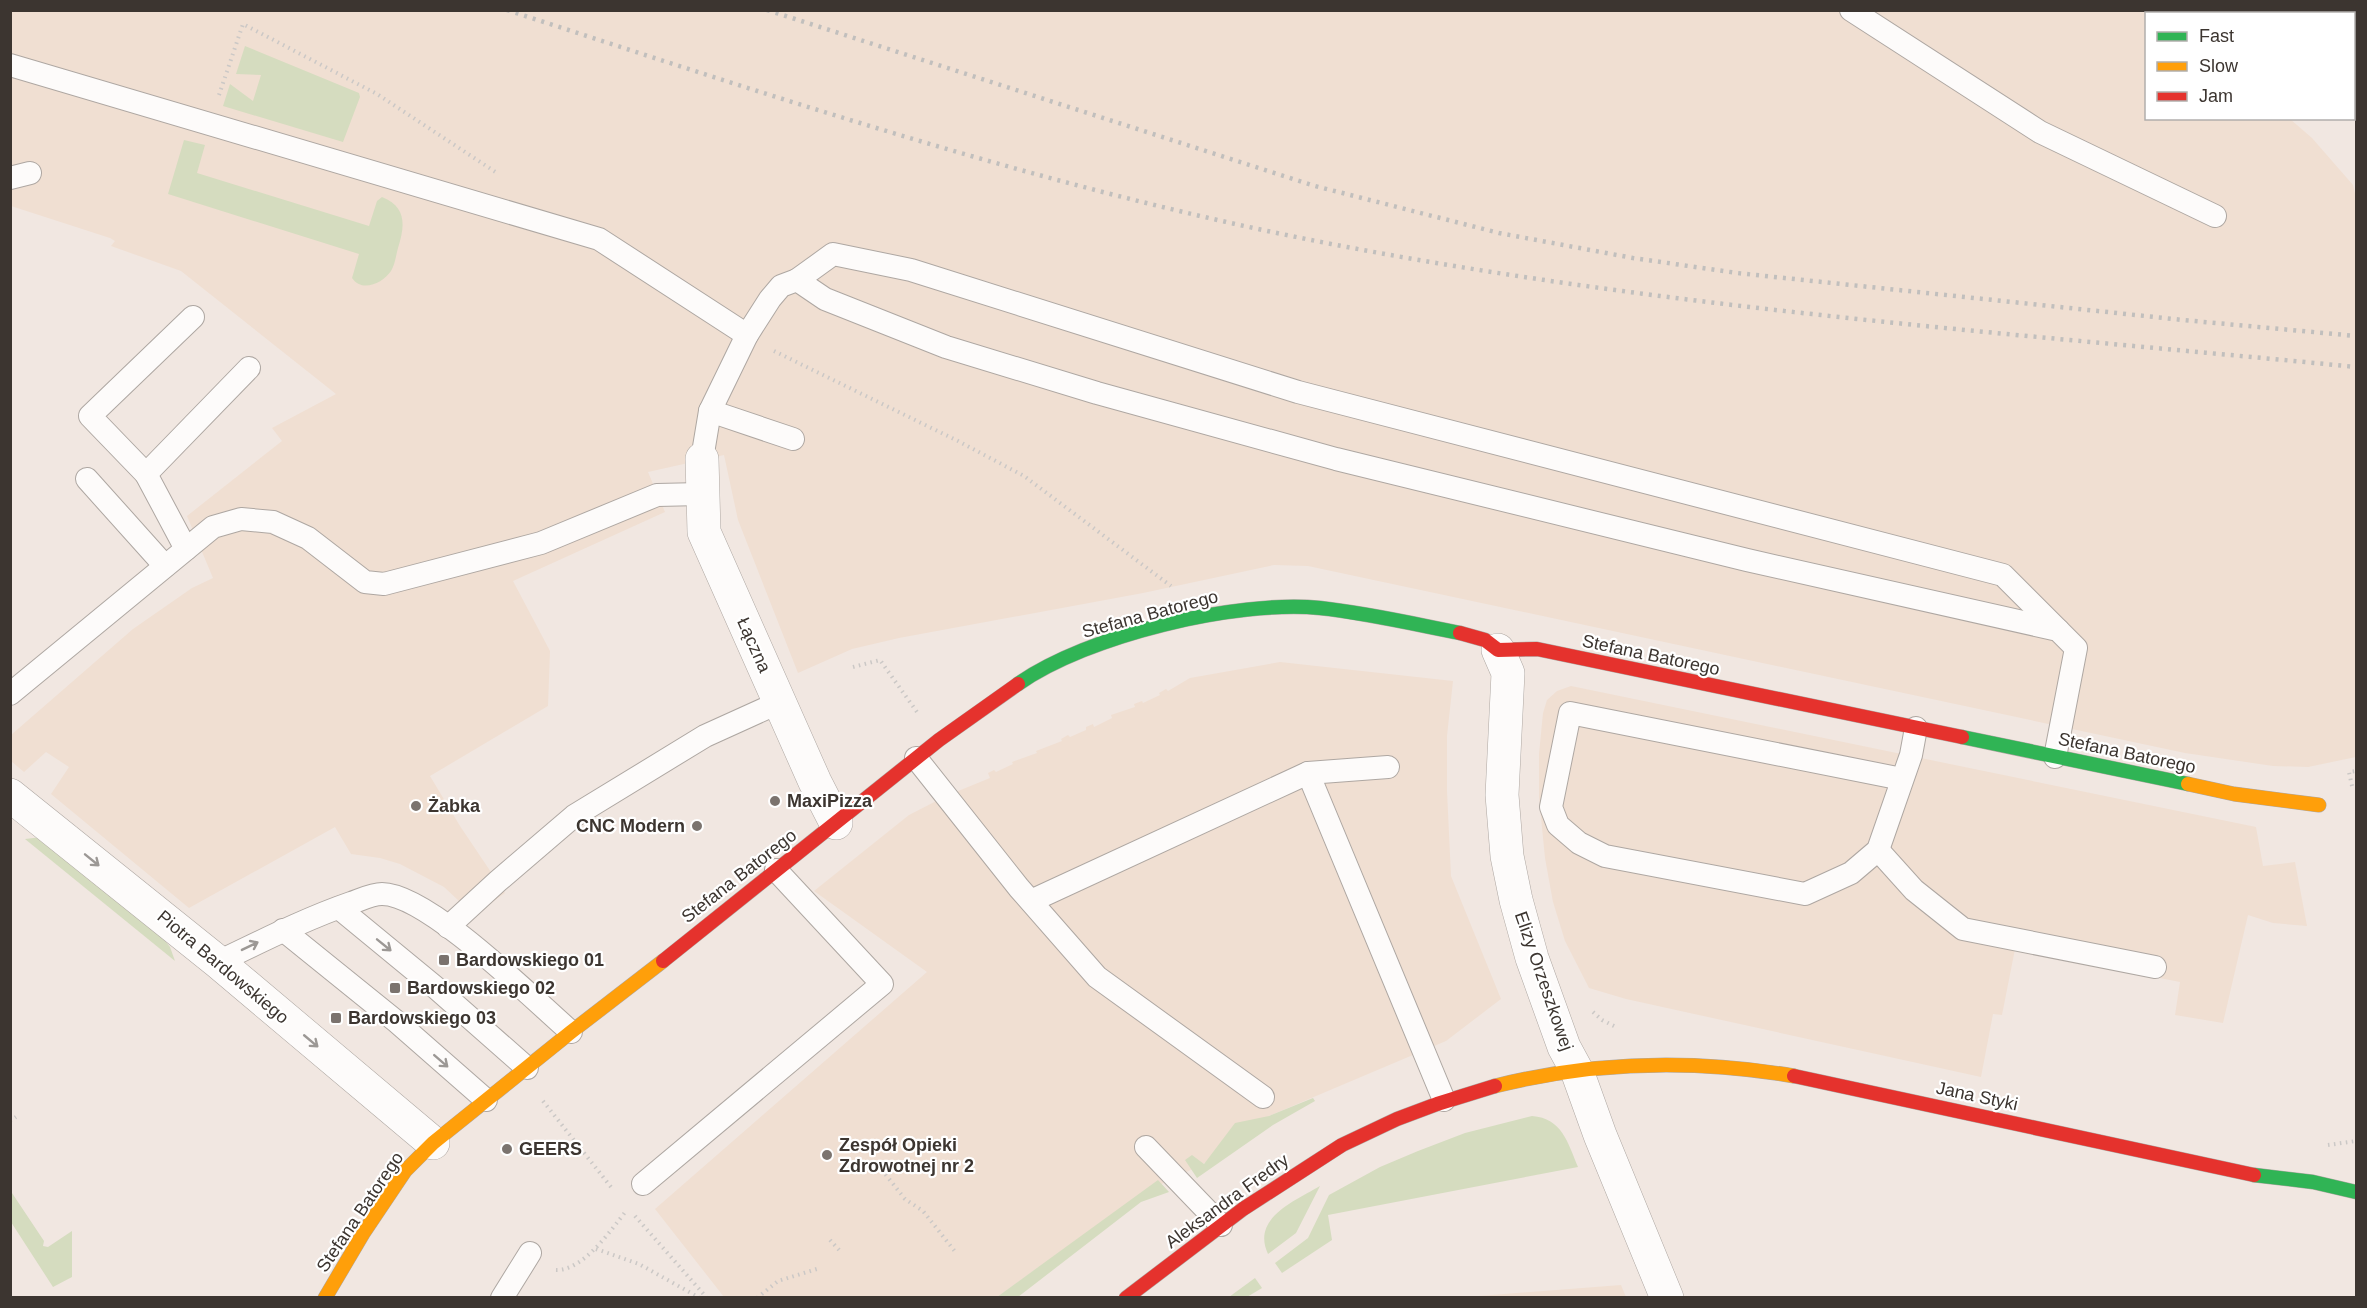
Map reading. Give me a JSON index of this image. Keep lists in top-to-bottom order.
{
  "streets": {
    "street": [
      "Stefana Batorego",
      "Łączna",
      "Piotra Bardowskiego",
      "Elizy Orzeszkowej",
      "Jana Styki",
      "Aleksandra Fredry"
    ]
  },
  "crossings": [
    ["Stefana Batorego", "Łączna"],
    ["Stefana Batorego", "Piotra Bardowskiego"],
    ["Stefana Batorego", "Elizy Orzeszkowej"],
    ["Elizy Orzeszkowej", "Aleksandra Fredry"],
    ["Jana Styki", "Aleksandra Fredry"]
  ],
  "one_way": ["Piotra Bardowskiego"],
  "places": {
    "other": [
      "MaxiPizza",
      "Żabka",
      "CNC Modern",
      "GEERS",
      "Zespół Opieki Zdrowotnej nr 2"
    ],
    "transit": ["Bardowskiego 01", "Bardowskiego 02", "Bardowskiego 03"]
  },
  "legend": ["Fast", "Slow", "Jam"]
}
